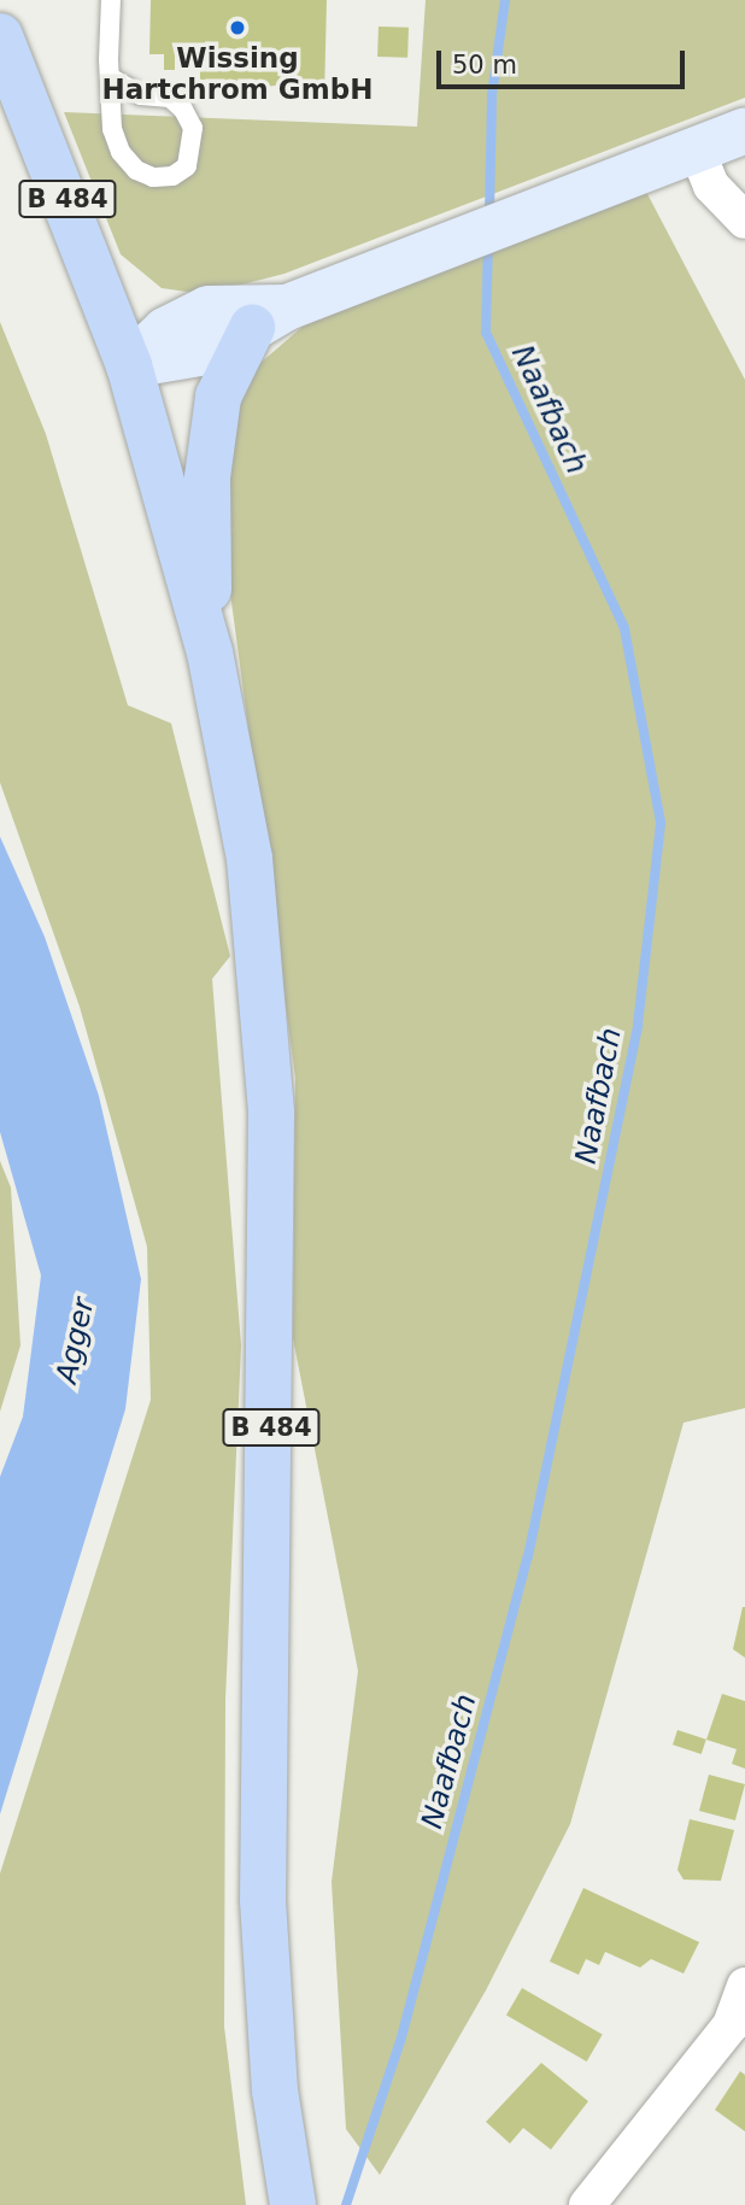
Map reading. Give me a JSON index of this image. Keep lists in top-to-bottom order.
{
  "streets": {
    "main road": ["B 484"]
  },
  "water": ["Naafbach", "Agger"],
  "places": ["Wissing Hartchrom GmbH"],
  "scale_bar": "50 m"
}
